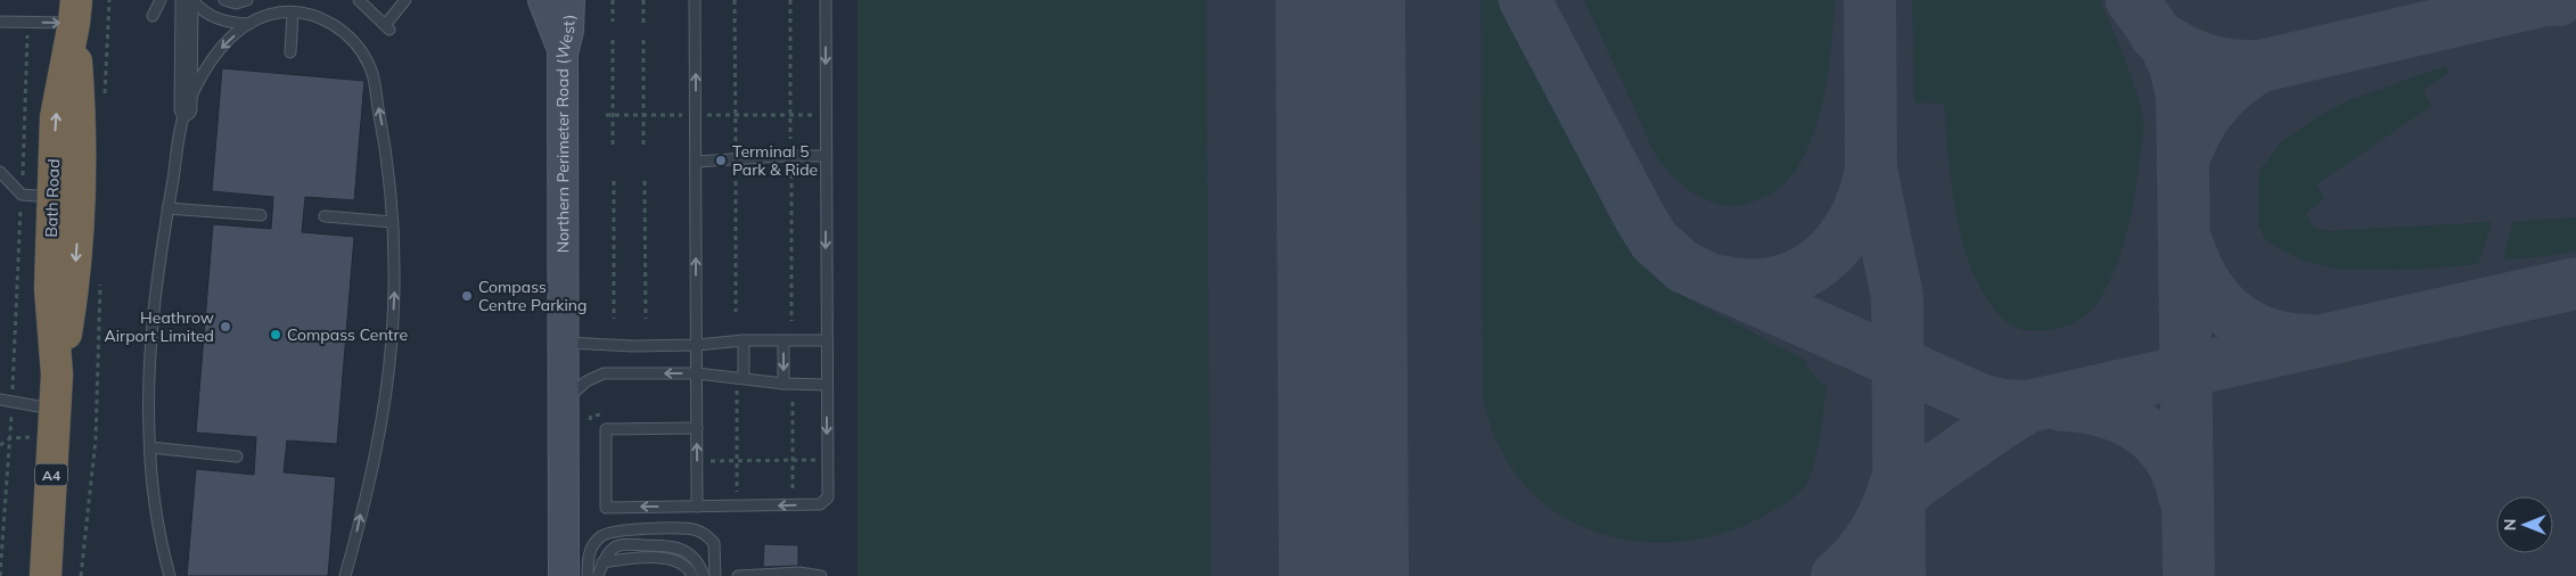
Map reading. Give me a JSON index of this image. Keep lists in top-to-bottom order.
{
  "streets": {
    "highway": ["Bath Road", "A4"],
    "street": ["Northern Perimeter Road (West)"]
  },
  "places": [
    "Terminal 5 Park & Ride",
    "Compass Centre Parking",
    "Heathrow Airport Limited",
    "Compass Centre"
  ],
  "north": "left"
}
